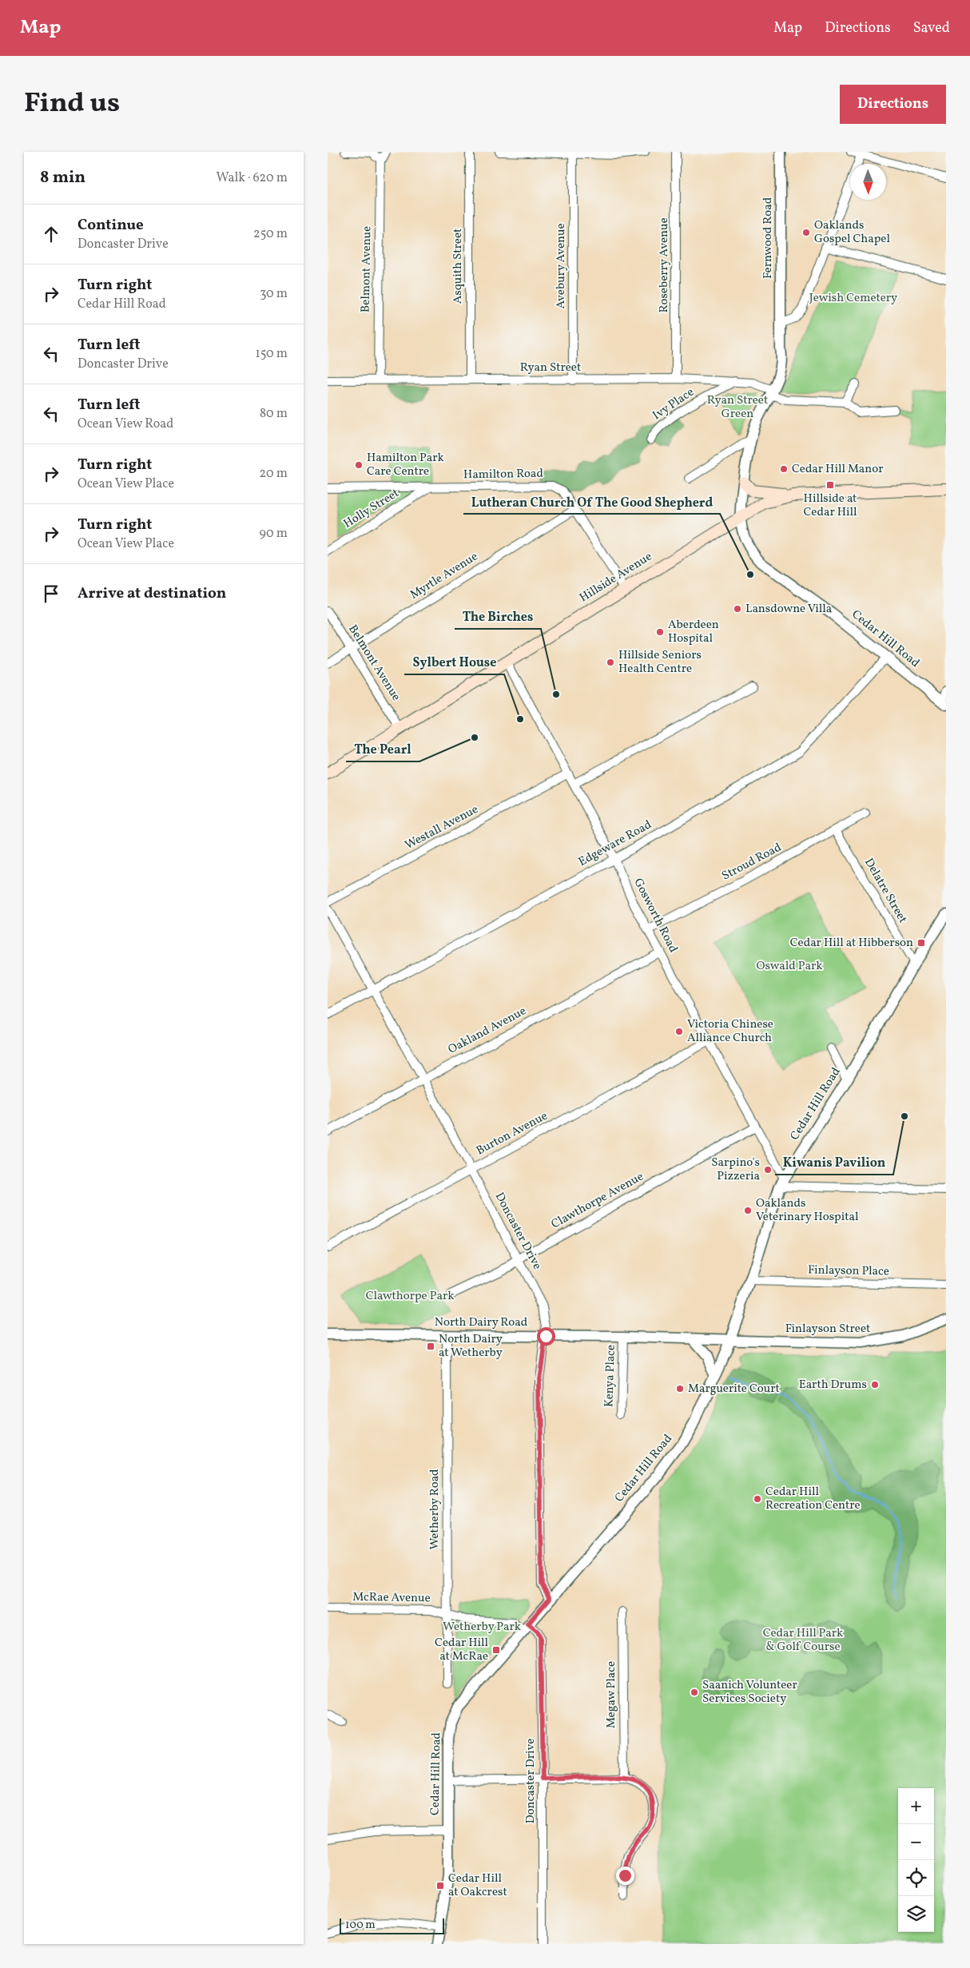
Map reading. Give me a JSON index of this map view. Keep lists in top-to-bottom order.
{
  "streets": {
    "main road": ["Hillside Avenue"],
    "street": [
      "Fernwood Road",
      "Roseberry Avenue",
      "Asquith Street",
      "Avebury Avenue",
      "Belmont Avenue",
      "Ryan Street",
      "Ivy Place",
      "Hamilton Road",
      "Holly Street",
      "Myrtle Avenue",
      "Cedar Hill Road",
      "Westall Avenue",
      "Edgeware Road",
      "Stroud Road",
      "Delatre Street",
      "Gosworth Road",
      "Oakland Avenue",
      "Burton Avenue",
      "Clawthorpe Avenue",
      "Doncaster Drive",
      "Finlayson Place",
      "North Dairy Road",
      "Finlayson Street",
      "Kenya Place",
      "Wetherby Road",
      "McRae Avenue",
      "Megaw Place"
    ]
  },
  "crossings": [
    ["Fernwood Road", "Cedar Hill Road"],
    ["Roseberry Avenue", "Ryan Street"],
    ["Asquith Street", "Ryan Street"],
    ["Avebury Avenue", "Ryan Street"],
    ["Belmont Avenue", "Ryan Street"],
    ["Belmont Avenue", "Myrtle Avenue"],
    ["Belmont Avenue", "Hillside Avenue"],
    ["Ryan Street", "Ivy Place"],
    ["Ryan Street", "Cedar Hill Road"],
    ["Hamilton Road", "Holly Street"],
    ["Hamilton Road", "Myrtle Avenue"],
    ["Hamilton Road", "Hillside Avenue"],
    ["Hillside Avenue", "Cedar Hill Road"],
    ["Hillside Avenue", "Gosworth Road"],
    ["Cedar Hill Road", "Edgeware Road"],
    ["Cedar Hill Road", "Delatre Street"],
    ["Cedar Hill Road", "Gosworth Road"],
    ["Cedar Hill Road", "Doncaster Drive"],
    ["Cedar Hill Road", "Finlayson Place"],
    ["Cedar Hill Road", "North Dairy Road"],
    ["Cedar Hill Road", "Finlayson Street"],
    ["Cedar Hill Road", "McRae Avenue"],
    ["Westall Avenue", "Gosworth Road"],
    ["Edgeware Road", "Gosworth Road"],
    ["Edgeware Road", "Doncaster Drive"],
    ["Stroud Road", "Delatre Street"],
    ["Stroud Road", "Gosworth Road"],
    ["Gosworth Road", "Oakland Avenue"],
    ["Gosworth Road", "Burton Avenue"],
    ["Gosworth Road", "Clawthorpe Avenue"],
    ["Oakland Avenue", "Doncaster Drive"],
    ["Burton Avenue", "Doncaster Drive"],
    ["Clawthorpe Avenue", "Doncaster Drive"],
    ["Doncaster Drive", "North Dairy Road"],
    ["Doncaster Drive", "McRae Avenue"],
    ["North Dairy Road", "Finlayson Street"],
    ["North Dairy Road", "Kenya Place"],
    ["North Dairy Road", "Wetherby Road"],
    ["Wetherby Road", "McRae Avenue"]
  ],
  "parks": [
    "Jewish Cemetery",
    "Ryan Street Green",
    "Oswald Park",
    "Clawthorpe Park",
    "Wetherby Park",
    "Cedar Hill Park & Golf Course"
  ],
  "places": {
    "other": [
      "Oaklands Gospel Chapel",
      "Hamilton Park Care Centre",
      "Cedar Hill Manor",
      "Lutheran Church Of The Good Shepherd",
      "Lansdowne Villa",
      "Aberdeen Hospital",
      "Hillside Seniors Health Centre",
      "The Birches",
      "Sylbert House",
      "The Pearl",
      "Victoria Chinese Alliance Church",
      "Kiwanis Pavilion",
      "Sarpino's Pizzeria",
      "Oaklands Veterinary Hospital",
      "Earth Drums",
      "Marguerite Court",
      "Cedar Hill Recreation Centre",
      "Saanich Volunteer Services Society"
    ],
    "transit": [
      "Hillside at Cedar Hill",
      "Cedar Hill at Hibberson",
      "North Dairy at Wetherby",
      "Cedar Hill at McRae",
      "Cedar Hill at Oakcrest"
    ]
  },
  "scale_bar": "100 m",
  "north": "bottom",
  "page": {
    "header": "Map",
    "nav": ["Map", "Directions", "Saved"],
    "title": "Find us",
    "buttons": "Directions",
    "heading": ["8 min", "Walk · 620 m"],
    "list": [
      ["Continue", "Doncaster Drive", "250 m"],
      ["Turn right", "Cedar Hill Road", "30 m"],
      ["Turn left", "Doncaster Drive", "150 m"],
      ["Turn left", "Ocean View Road", "80 m"],
      ["Turn right", "Ocean View Place", "20 m"],
      ["Turn right", "Ocean View Place", "90 m"],
      "Arrive at destination"
    ],
    "map_buttons": ["+", "−"],
    "scale": "100 m"
  }
}
